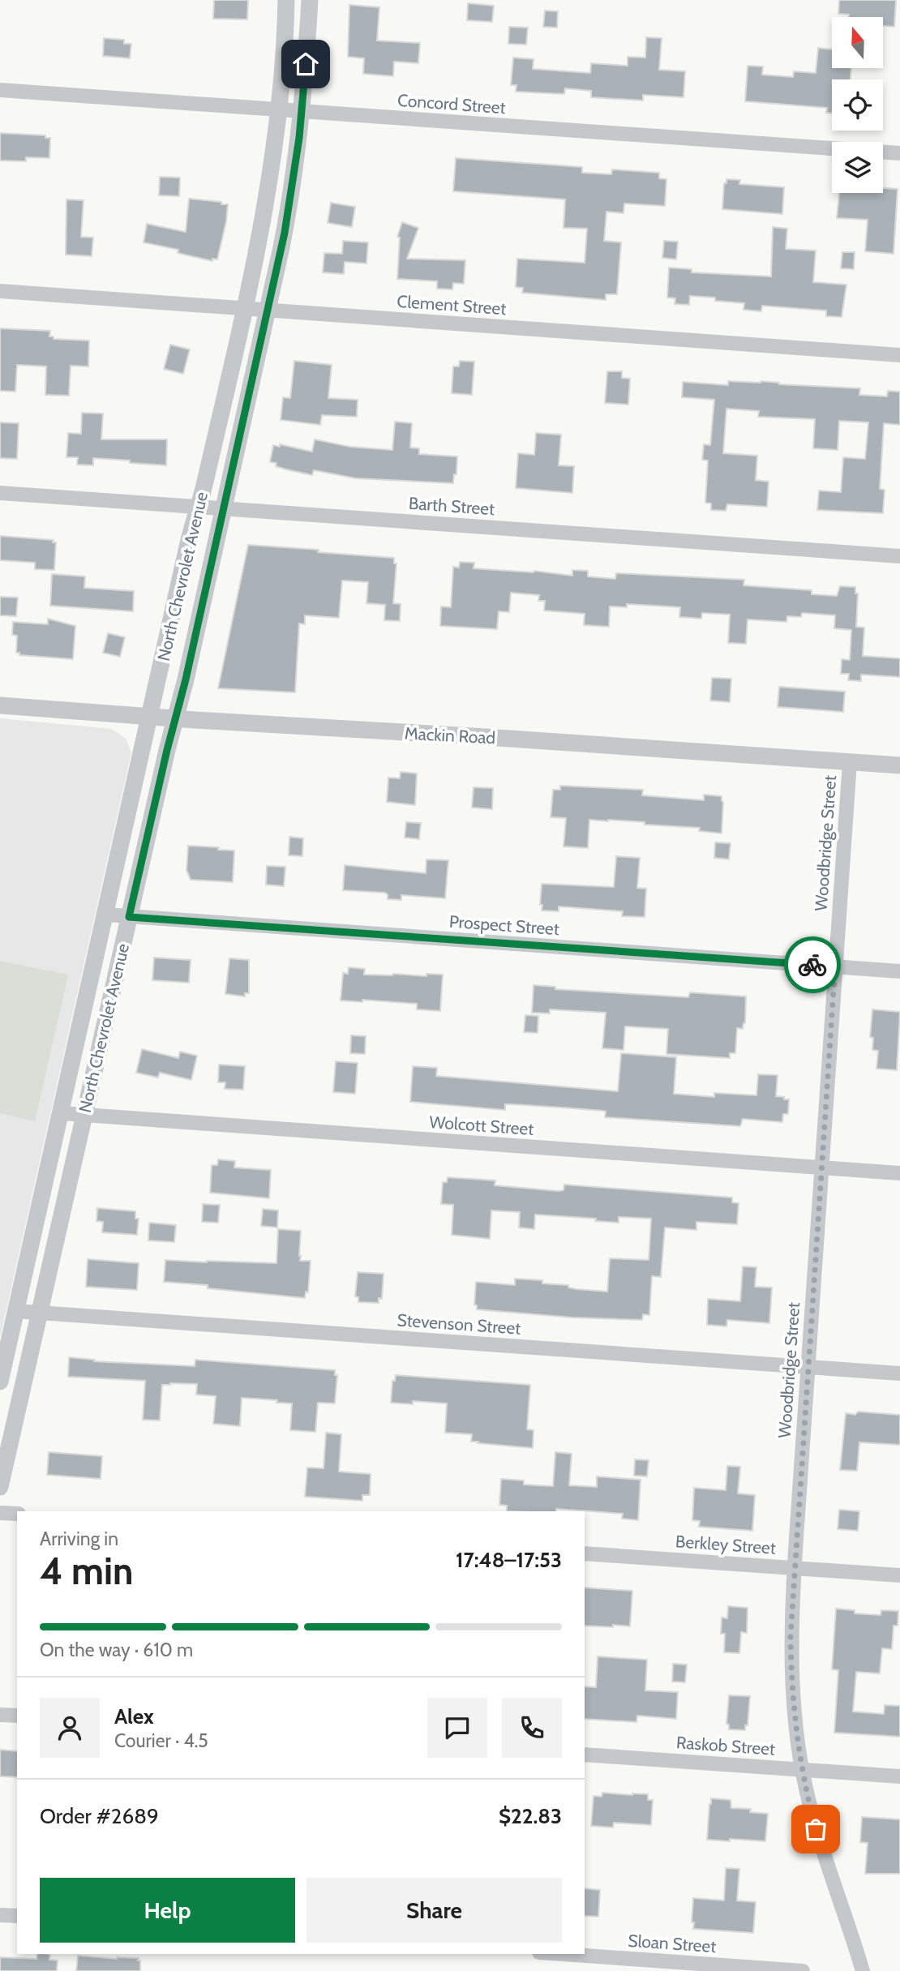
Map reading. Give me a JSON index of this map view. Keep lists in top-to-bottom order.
{
  "streets": {
    "street": [
      "Concord Street",
      "Clement Street",
      "Barth Street",
      "North Chevrolet Avenue",
      "Mackin Road",
      "Woodbridge Street",
      "Prospect Street",
      "Wolcott Street",
      "Stevenson Street",
      "Berkley Street",
      "Raskob Street",
      "Sloan Street"
    ]
  },
  "crossings": [
    ["Concord Street", "North Chevrolet Avenue"],
    ["Clement Street", "North Chevrolet Avenue"],
    ["Barth Street", "North Chevrolet Avenue"],
    ["North Chevrolet Avenue", "Mackin Road"],
    ["North Chevrolet Avenue", "Prospect Street"],
    ["North Chevrolet Avenue", "Wolcott Street"],
    ["North Chevrolet Avenue", "Stevenson Street"],
    ["Mackin Road", "Woodbridge Street"],
    ["Woodbridge Street", "Prospect Street"],
    ["Woodbridge Street", "Wolcott Street"],
    ["Woodbridge Street", "Stevenson Street"],
    ["Woodbridge Street", "Berkley Street"],
    ["Woodbridge Street", "Raskob Street"]
  ],
  "north": "top",
  "page": {
    "heading": ["4 min", "Arriving in", "17:48–17:53"],
    "panel": [
      "Alex",
      "Courier · 4.5",
      "Order #2689",
      "$22.83"
    ],
    "bar": "On the way · 610 m",
    "buttons": ["Help", "Share"]
  }
}
